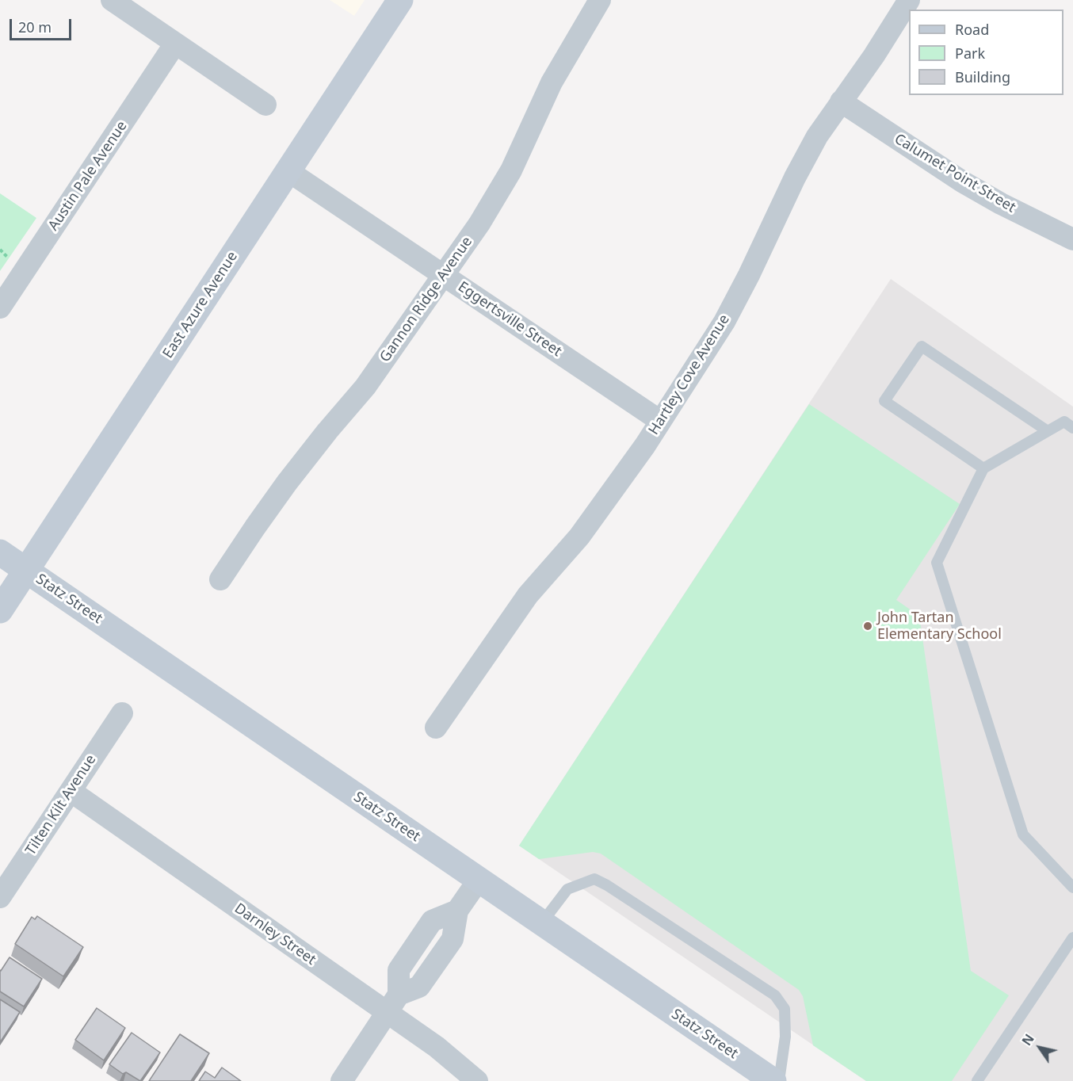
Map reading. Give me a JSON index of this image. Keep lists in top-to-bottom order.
{
  "streets": {
    "street": [
      "Calumet Point Street",
      "Austin Pale Avenue",
      "Gannon Ridge Avenue",
      "East Azure Avenue",
      "Eggertsville Street",
      "Hartley Cove Avenue",
      "Statz Street",
      "Tilten Kilt Avenue",
      "Darnley Street"
    ]
  },
  "crossings": [
    ["Calumet Point Street", "Hartley Cove Avenue"],
    ["Gannon Ridge Avenue", "Eggertsville Street"],
    ["East Azure Avenue", "Eggertsville Street"],
    ["East Azure Avenue", "Statz Street"],
    ["Eggertsville Street", "Hartley Cove Avenue"],
    ["Tilten Kilt Avenue", "Darnley Street"]
  ],
  "places": ["John Tartan Elementary School"],
  "legend": ["Road", "Park", "Building"],
  "scale_bar": "20 m",
  "north": "top left"
}
